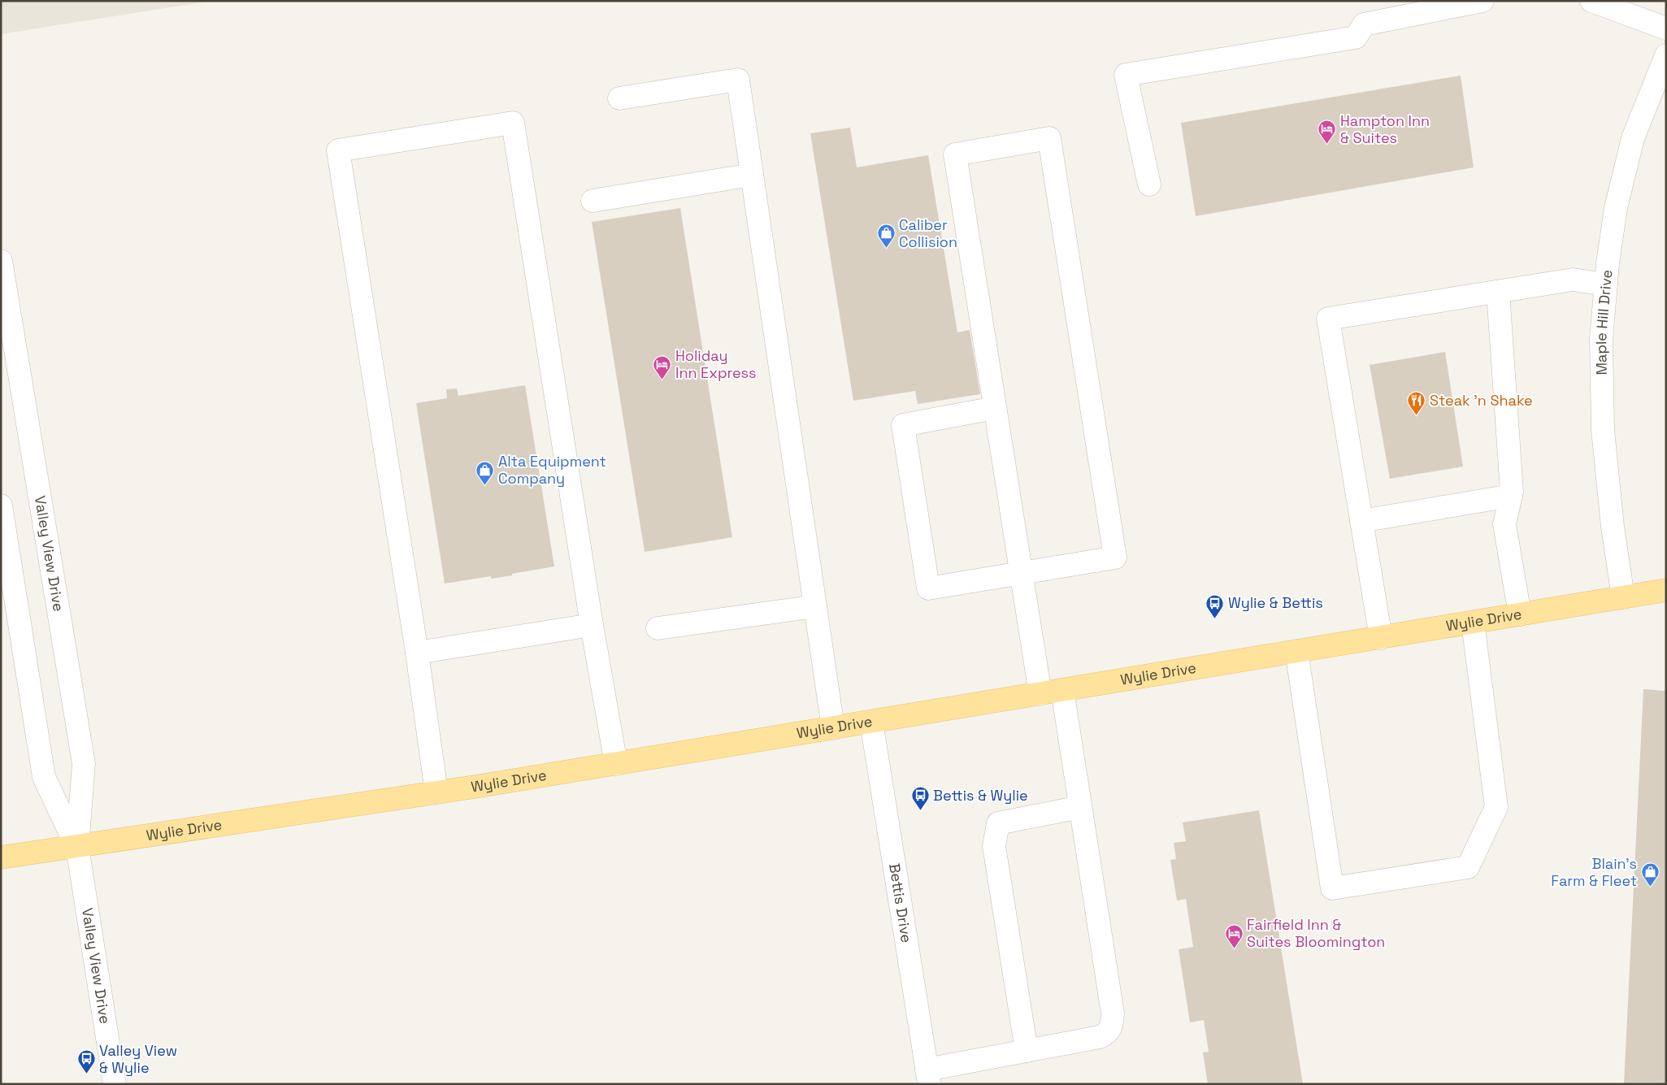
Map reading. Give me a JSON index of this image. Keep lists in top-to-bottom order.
{
  "streets": {
    "main road": ["Wylie Drive"],
    "street": ["Maple Hill Drive", "Valley View Drive", "Bettis Drive"]
  },
  "crossings": [
    ["Maple Hill Drive", "Wylie Drive"],
    ["Valley View Drive", "Wylie Drive"],
    ["Wylie Drive", "Bettis Drive"]
  ],
  "places": {
    "hotel": ["Hampton Inn & Suites", "Holiday Inn Express", "Fairfield Inn & Suites Bloomington"],
    "shop": ["Caliber Collision", "Alta Equipment Company", "Blain's Farm & Fleet"],
    "restaurant": ["Steak 'n Shake"],
    "bus stop": ["Wylie & Bettis", "Bettis & Wylie", "Valley View & Wylie"]
  }
}
